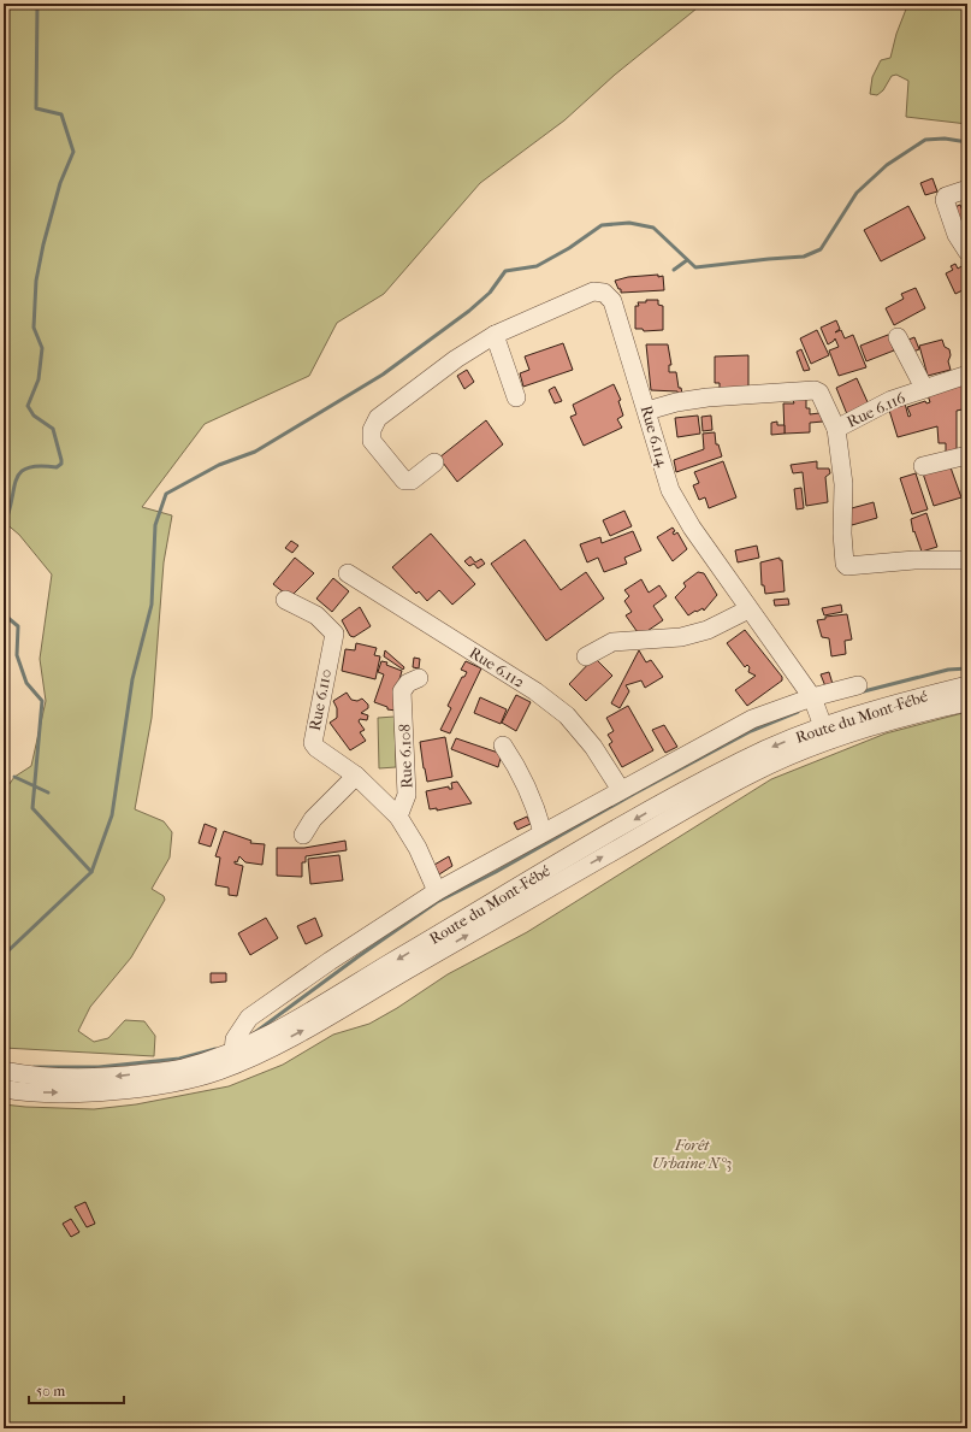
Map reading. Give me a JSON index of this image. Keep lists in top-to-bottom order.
{
  "streets": {
    "street": [
      "Rue 6.116",
      "Rue 6.114",
      "Rue 6.112",
      "Rue 6.110",
      "Route du Mont-Fébé",
      "Rue 6.108"
    ]
  },
  "crossings": [
    ["Rue 6.114", "Route du Mont-Fébé"],
    ["Rue 6.110", "Rue 6.108"]
  ],
  "parks": ["Forêt Urbaine N°3"],
  "scale_bar": "50 m"
}
